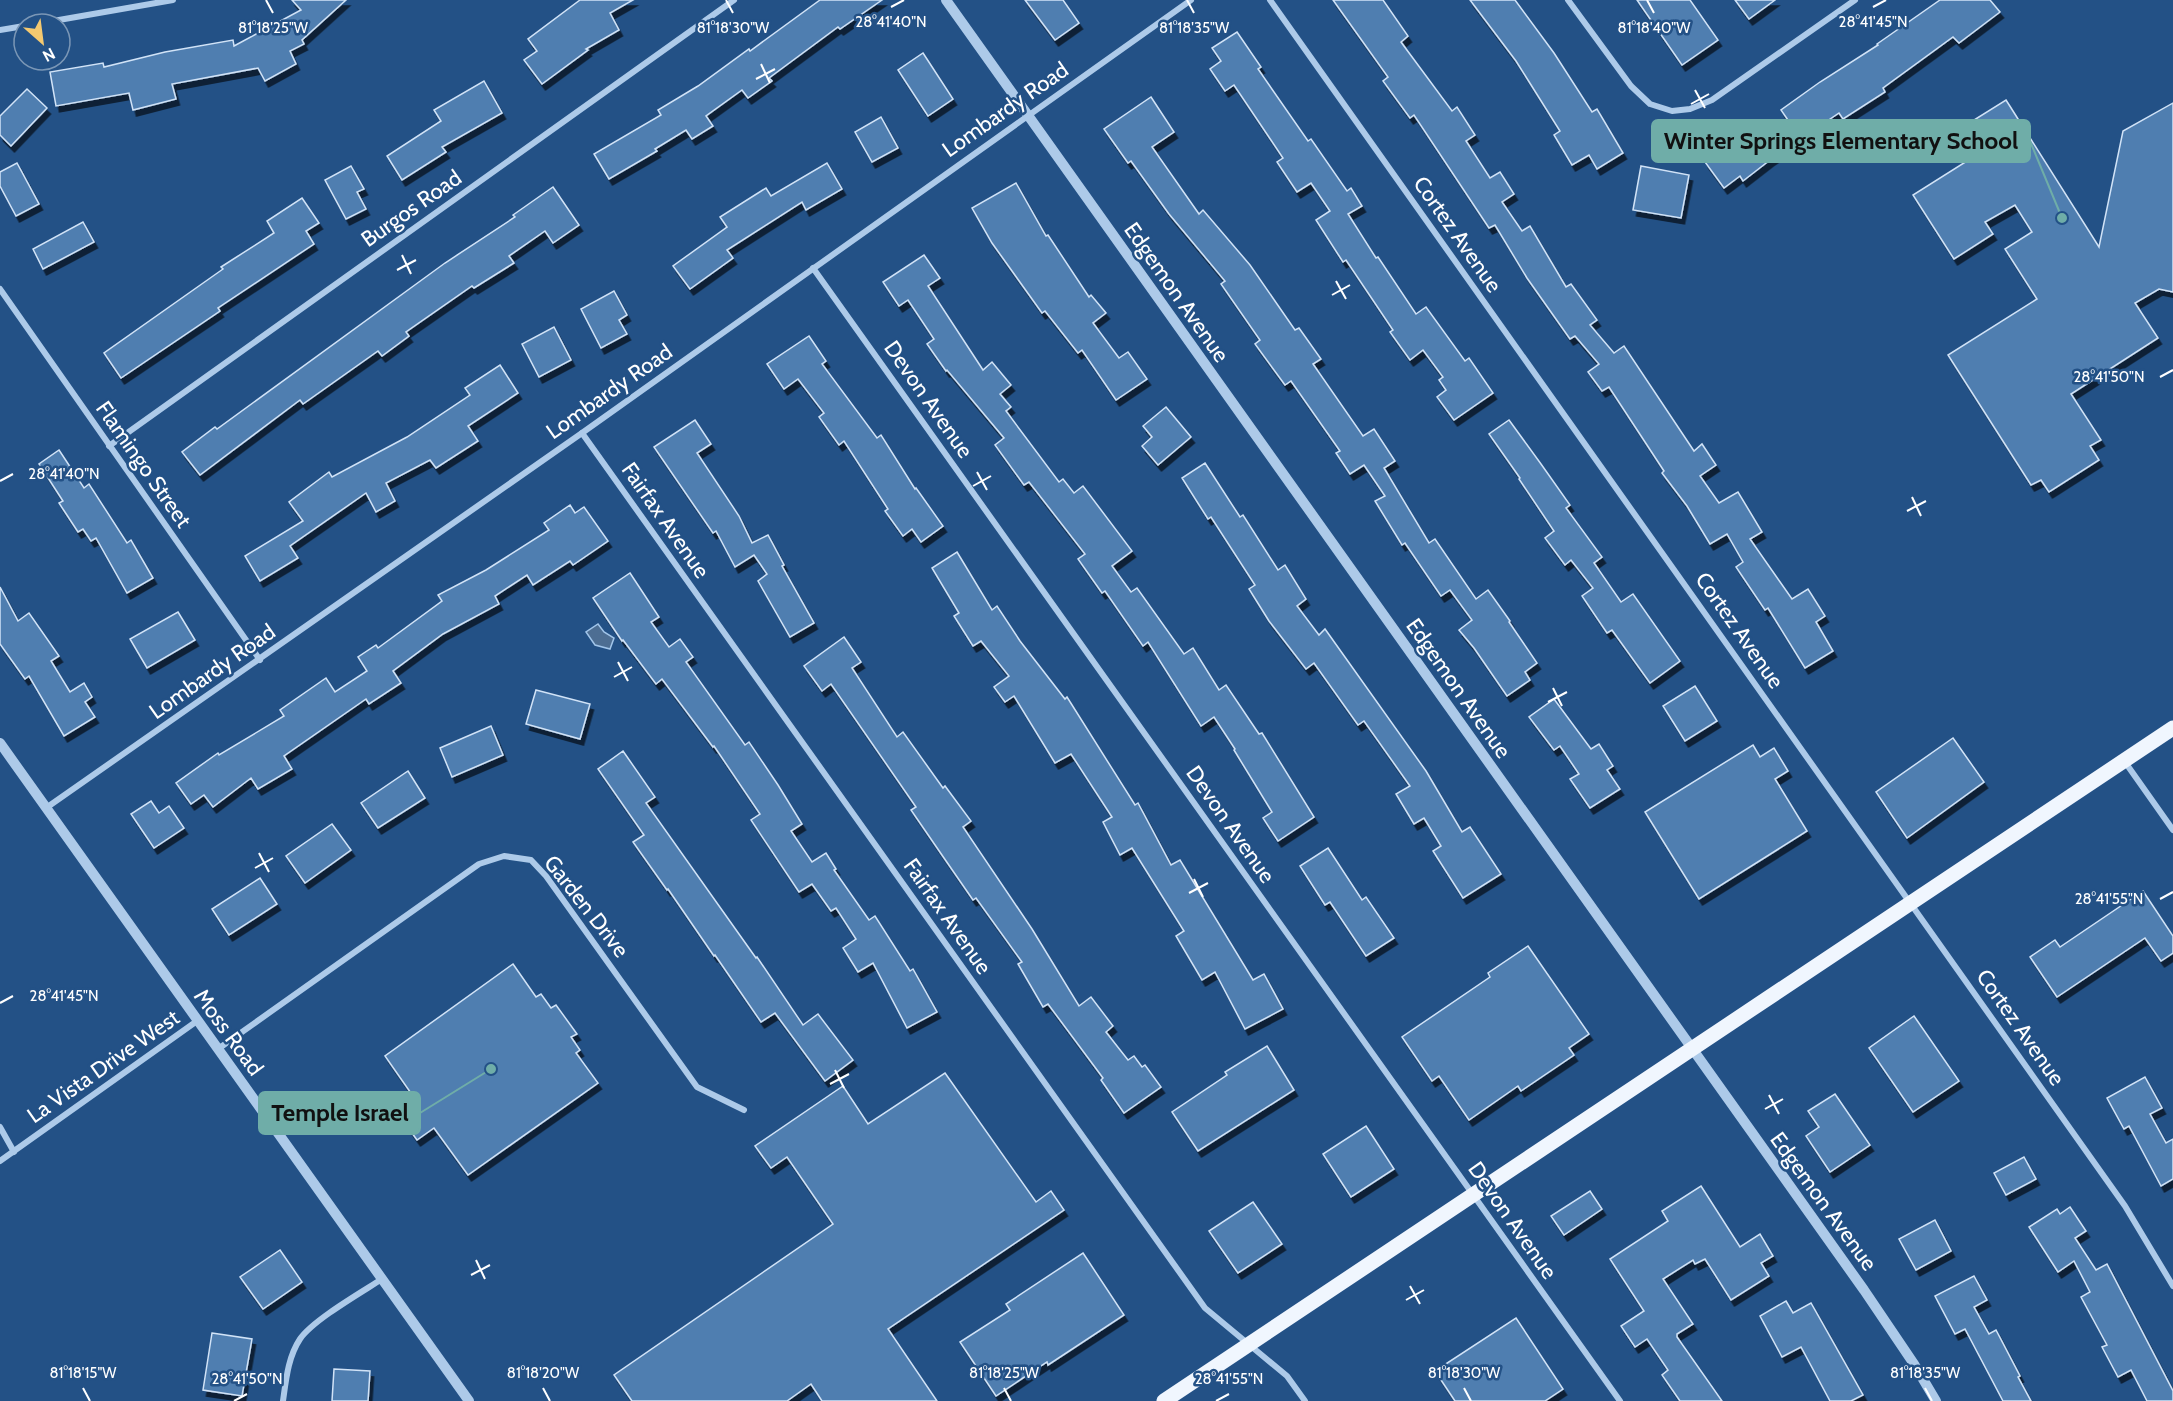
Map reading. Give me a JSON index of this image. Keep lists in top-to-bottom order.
{
  "streets": {
    "street": [
      "Lombardy Road",
      "Burgos Road",
      "Cortez Avenue",
      "Edgemon Avenue",
      "Devon Avenue",
      "Flamingo Street",
      "Fairfax Avenue",
      "Garden Drive",
      "Moss Road",
      "La Vista Drive West"
    ]
  },
  "crossings": [
    ["Lombardy Road", "Edgemon Avenue"],
    ["Lombardy Road", "Devon Avenue"],
    ["Lombardy Road", "Flamingo Street"],
    ["Lombardy Road", "Fairfax Avenue"],
    ["Lombardy Road", "Moss Road"],
    ["Burgos Road", "Flamingo Street"],
    ["Garden Drive", "Moss Road"],
    ["Moss Road", "La Vista Drive West"]
  ],
  "places": ["Winter Springs Elementary School", "Temple Israel"],
  "north": "bottom right",
  "coordinates": [
    "28°41'40\"N",
    "28°41'45\"N",
    "81°18'25\"W",
    "81°18'30\"W",
    "81°18'35\"W",
    "81°18'40\"W",
    "28°41'50\"N",
    "28°41'55\"N",
    "81°18'15\"W",
    "81°18'20\"W"
  ]
}
